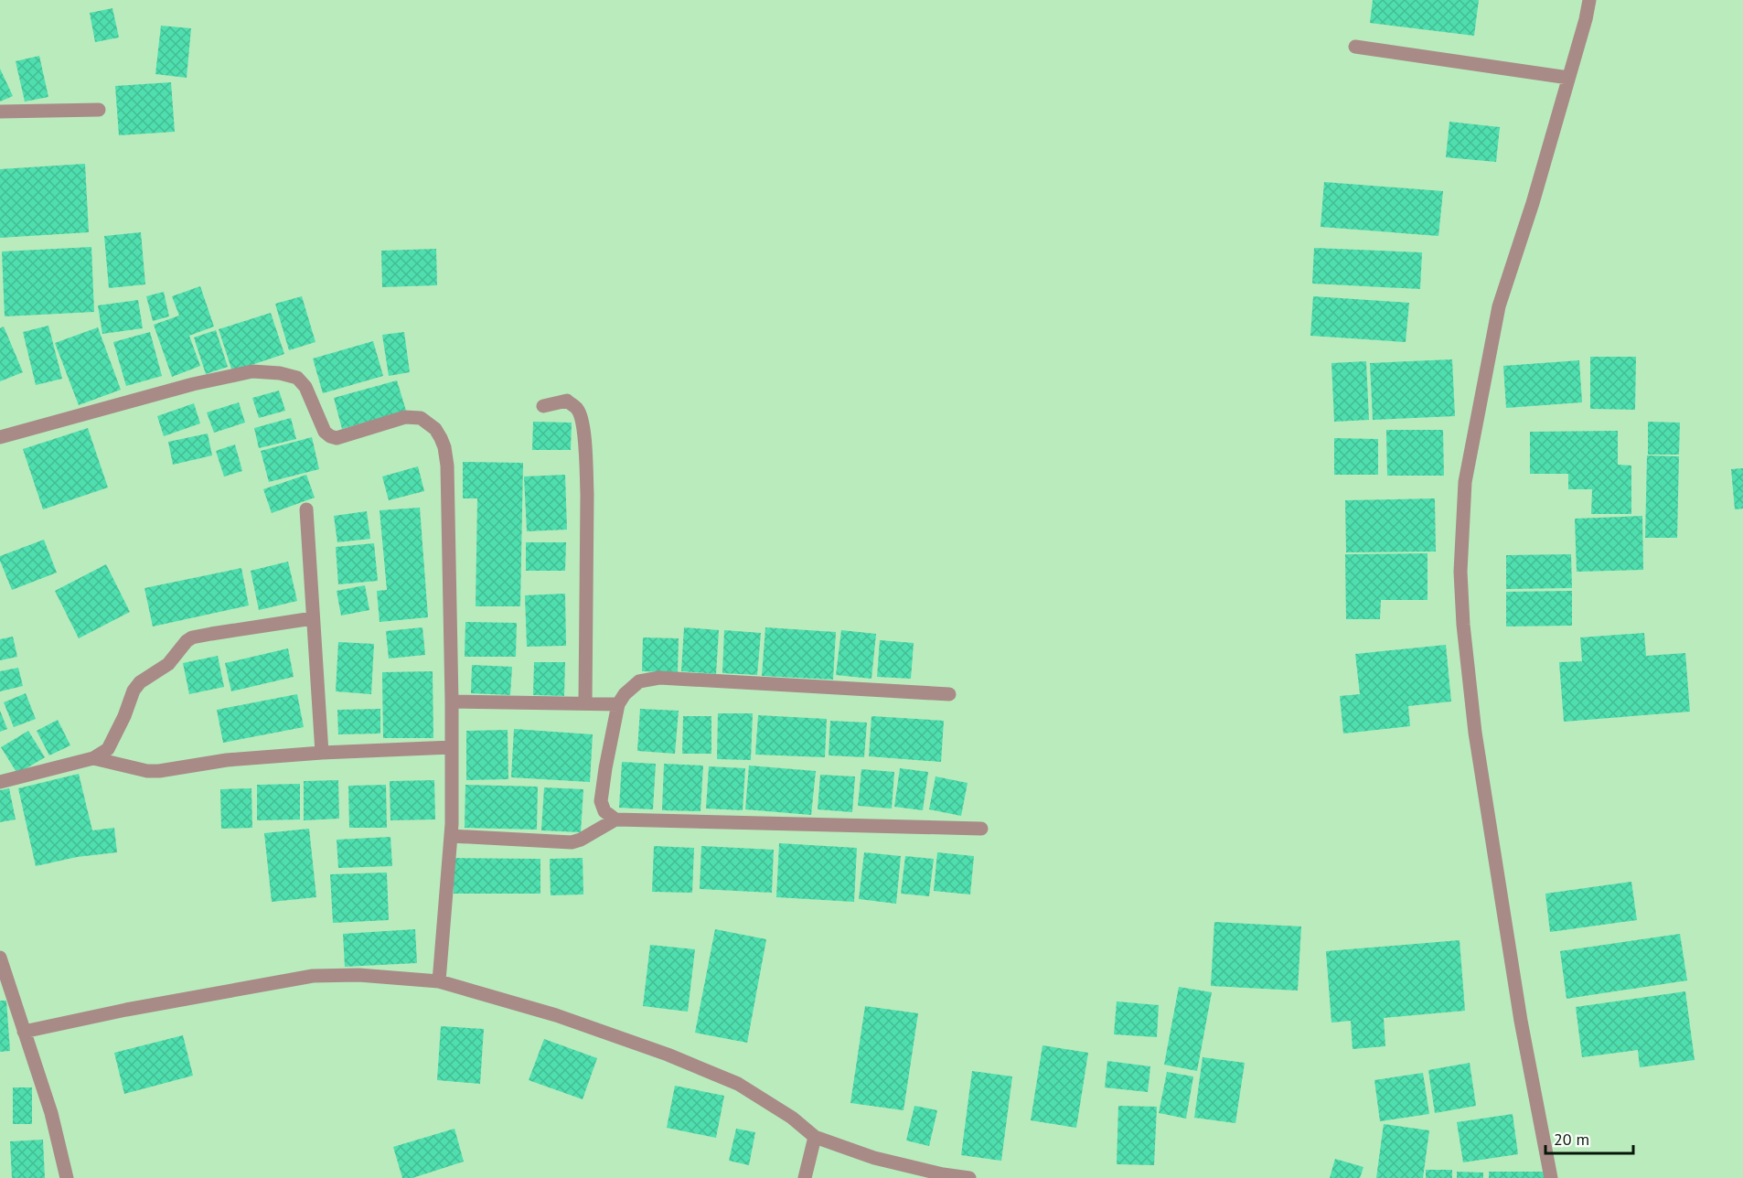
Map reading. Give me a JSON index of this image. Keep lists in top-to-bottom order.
{
  "scale_bar": "20 m"
}
